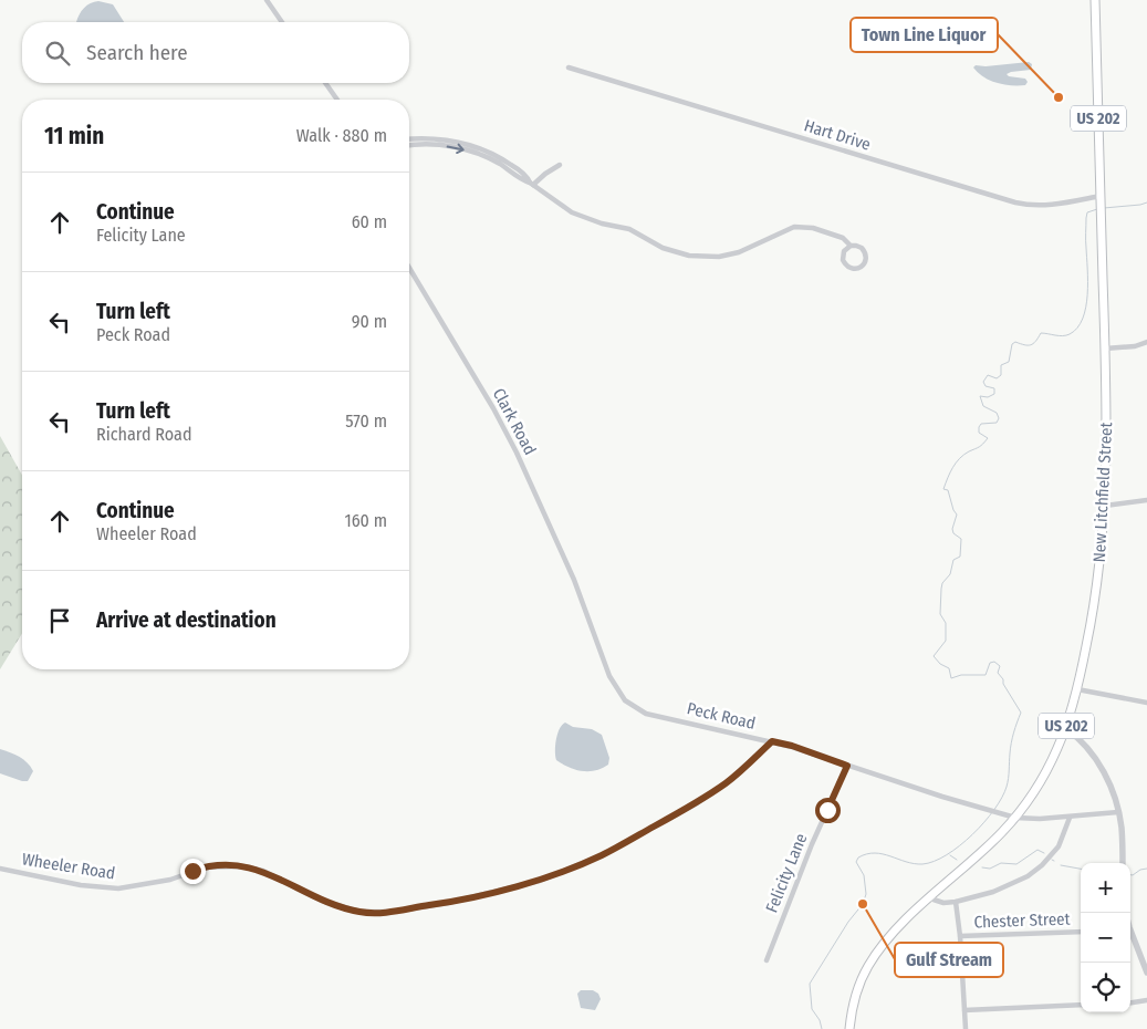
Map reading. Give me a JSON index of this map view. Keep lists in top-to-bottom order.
{
  "streets": {
    "highway": ["US 202", "New Litchfield Street"],
    "street": [
      "Hart Drive",
      "Clark Road",
      "Peck Road",
      "Wheeler Road",
      "Felicity Lane",
      "Chester Street"
    ]
  },
  "crossings": [
    ["Hart Drive", "New Litchfield Street"],
    ["Clark Road", "Peck Road"],
    ["New Litchfield Street", "Peck Road"],
    ["Peck Road", "Wheeler Road"],
    ["Peck Road", "Felicity Lane"]
  ],
  "places": ["Town Line Liquor", "Gulf Stream"],
  "page": {
    "search": "Search here",
    "heading": ["11 min", "Walk · 880 m"],
    "list": [
      ["Continue", "Felicity Lane", "60 m"],
      ["Turn left", "Peck Road", "90 m"],
      ["Turn left", "Richard Road", "570 m"],
      ["Continue", "Wheeler Road", "160 m"],
      "Arrive at destination"
    ],
    "map_buttons": ["+", "−"]
  }
}
